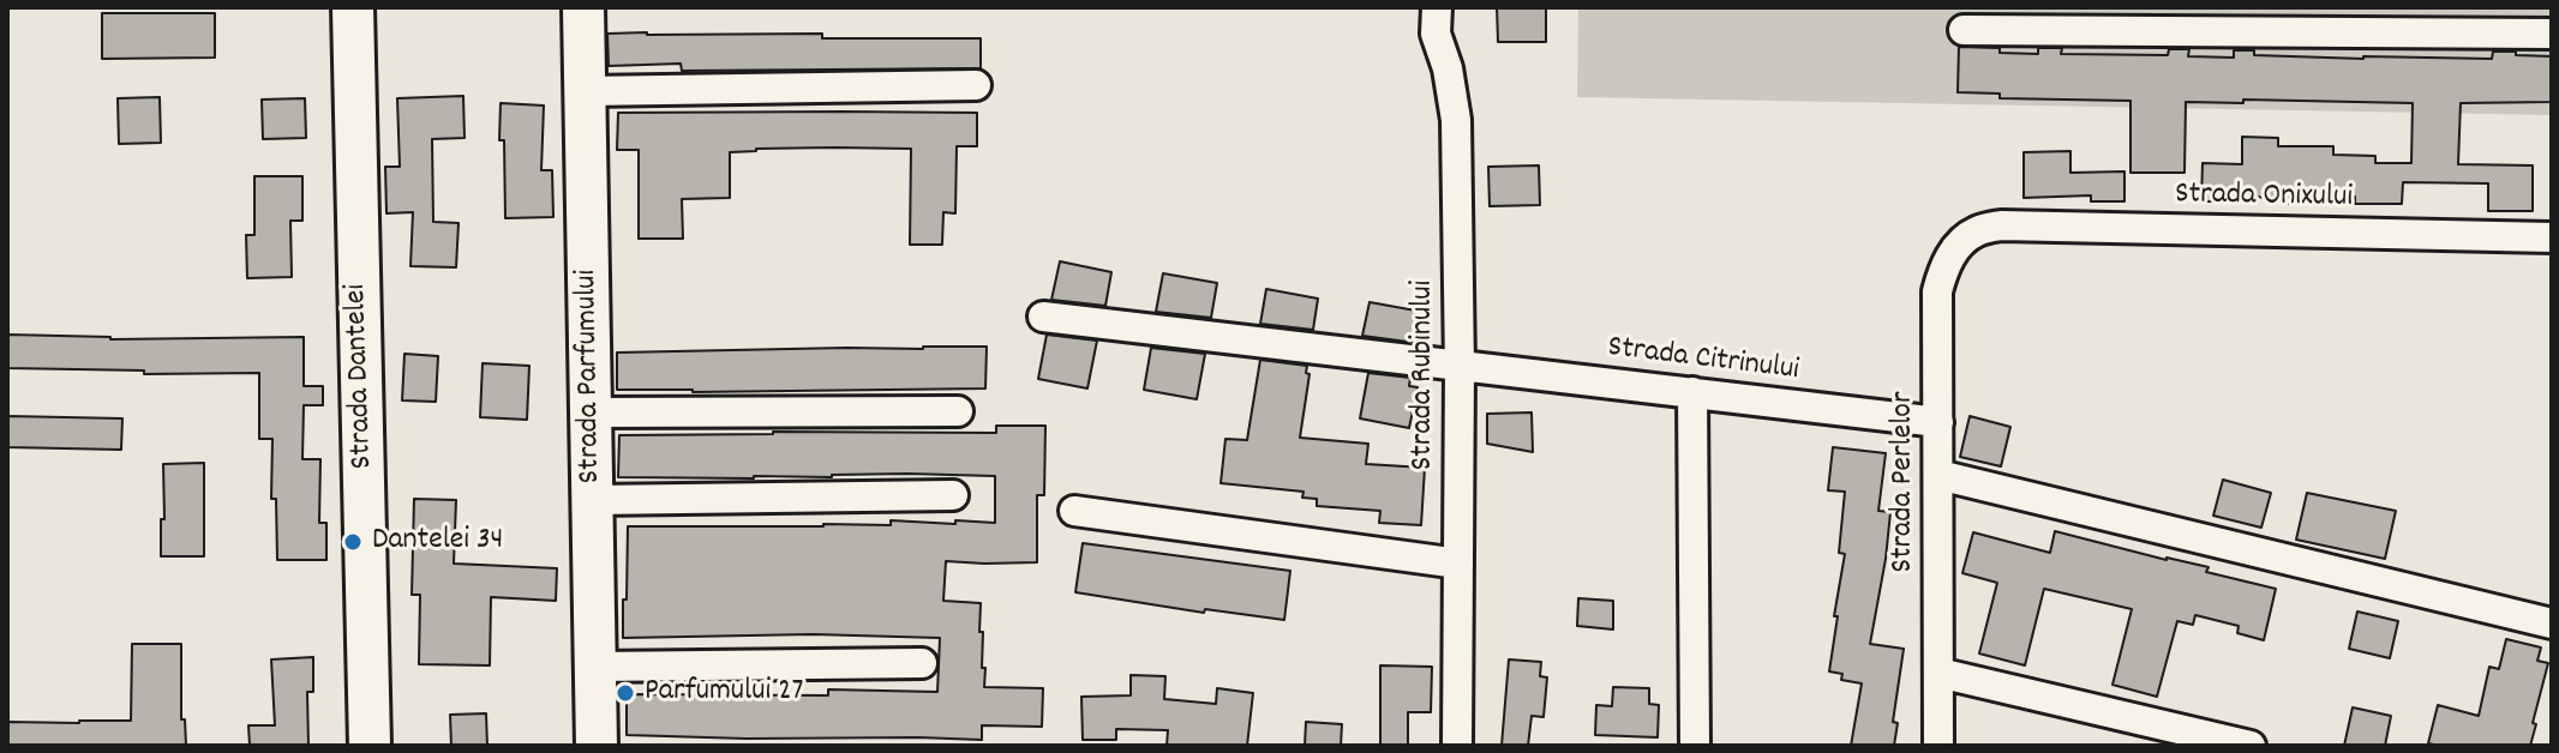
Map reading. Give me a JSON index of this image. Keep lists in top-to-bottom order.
{
  "streets": {
    "street": [
      "Strada Onixului",
      "Strada Citrinului",
      "Strada Rubinului",
      "Strada Dantelei",
      "Strada Parfumului",
      "Strada Perlelor"
    ]
  },
  "crossings": [
    ["Strada Onixului", "Strada Perlelor"],
    ["Strada Citrinului", "Strada Rubinului"],
    ["Strada Citrinului", "Strada Perlelor"]
  ],
  "places": ["Dantelei 34", "Parfumului 27"]
}
